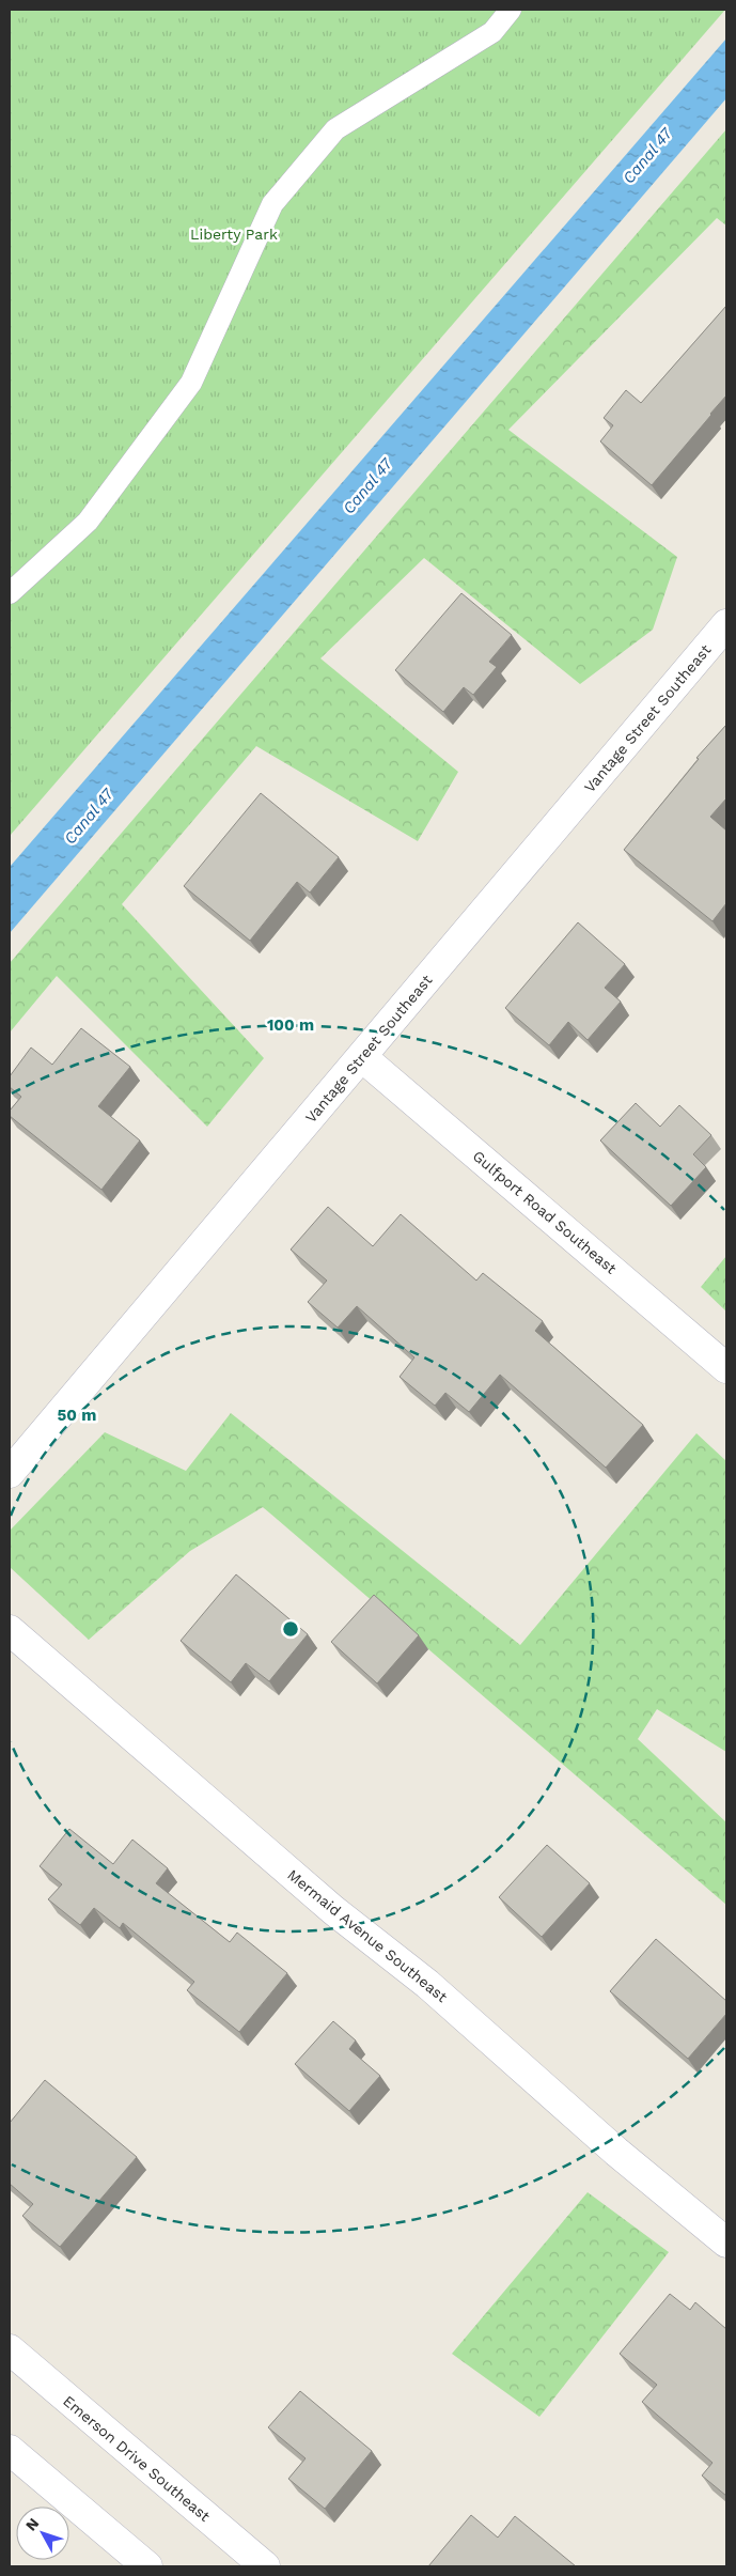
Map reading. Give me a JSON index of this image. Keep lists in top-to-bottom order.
{
  "streets": {
    "street": [
      "Vantage Street Southeast",
      "Gulfport Road Southeast",
      "Mermaid Avenue Southeast",
      "Emerson Drive Southeast"
    ]
  },
  "crossings": [
    ["Vantage Street Southeast", "Gulfport Road Southeast"]
  ],
  "water": ["Canal 47"],
  "parks": ["Liberty Park"],
  "north": "top left",
  "rings": ["100 m", "50 m"]
}
